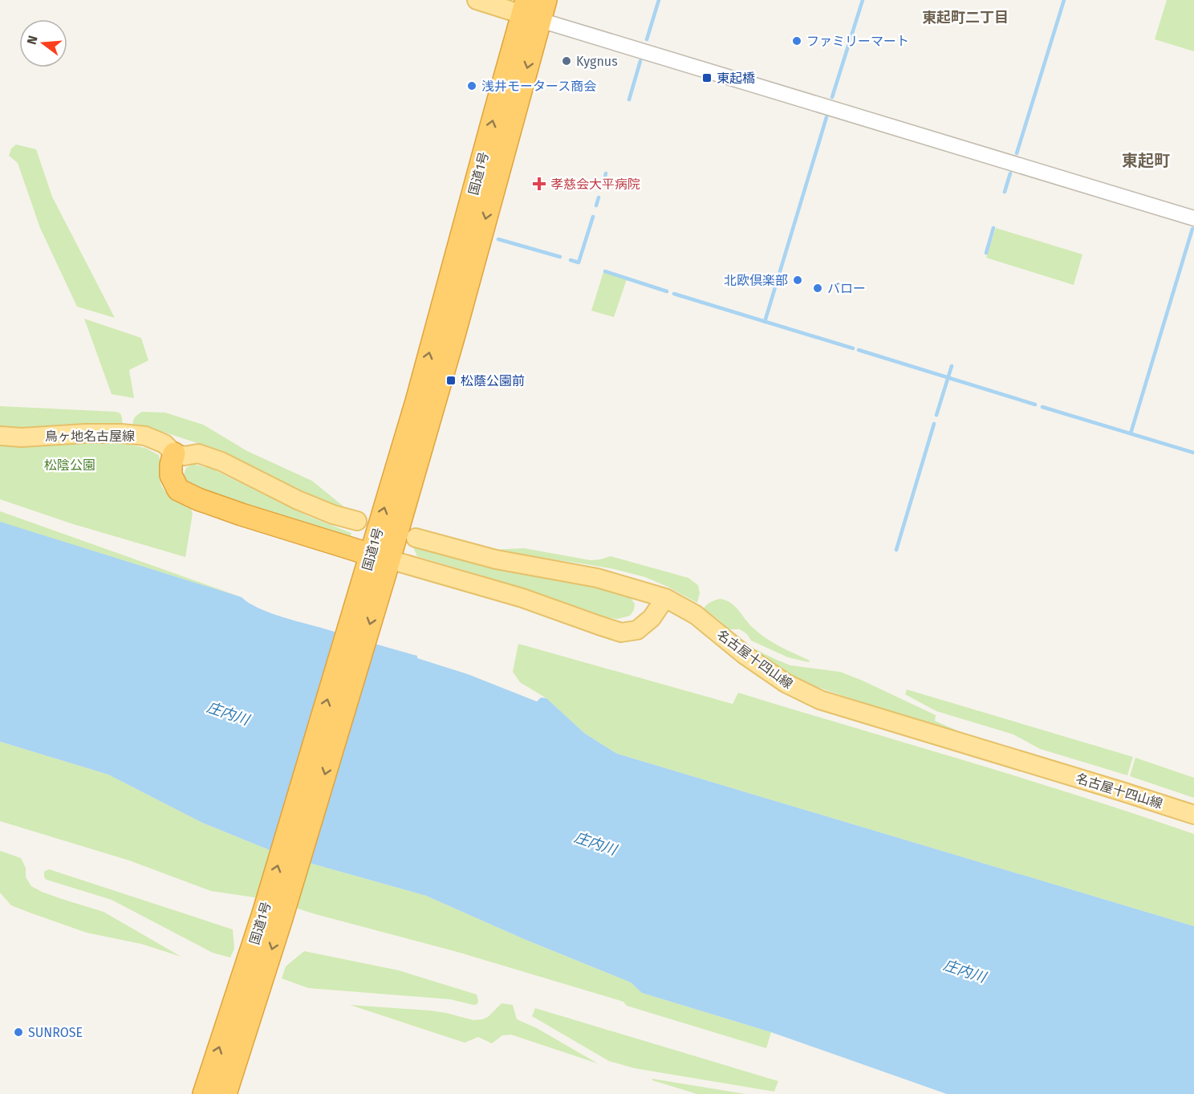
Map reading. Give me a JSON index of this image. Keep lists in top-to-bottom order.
{
  "streets": {
    "highway": ["国道1号"],
    "main road": ["鳥ヶ地名古屋線", "名古屋十四山線"]
  },
  "districts": ["東起町二丁目", "東起町"],
  "water": ["庄内川"],
  "parks": ["松陰公園"],
  "places": {
    "other": [
      "ファミリーマート",
      "Kygnus",
      "浅井モータース商会",
      "北欧倶楽部",
      "バロー",
      "SUNROSE"
    ],
    "transit": ["東起橋", "松蔭公園前"],
    "health": ["孝慈会大平病院"]
  },
  "north": "left"
}
